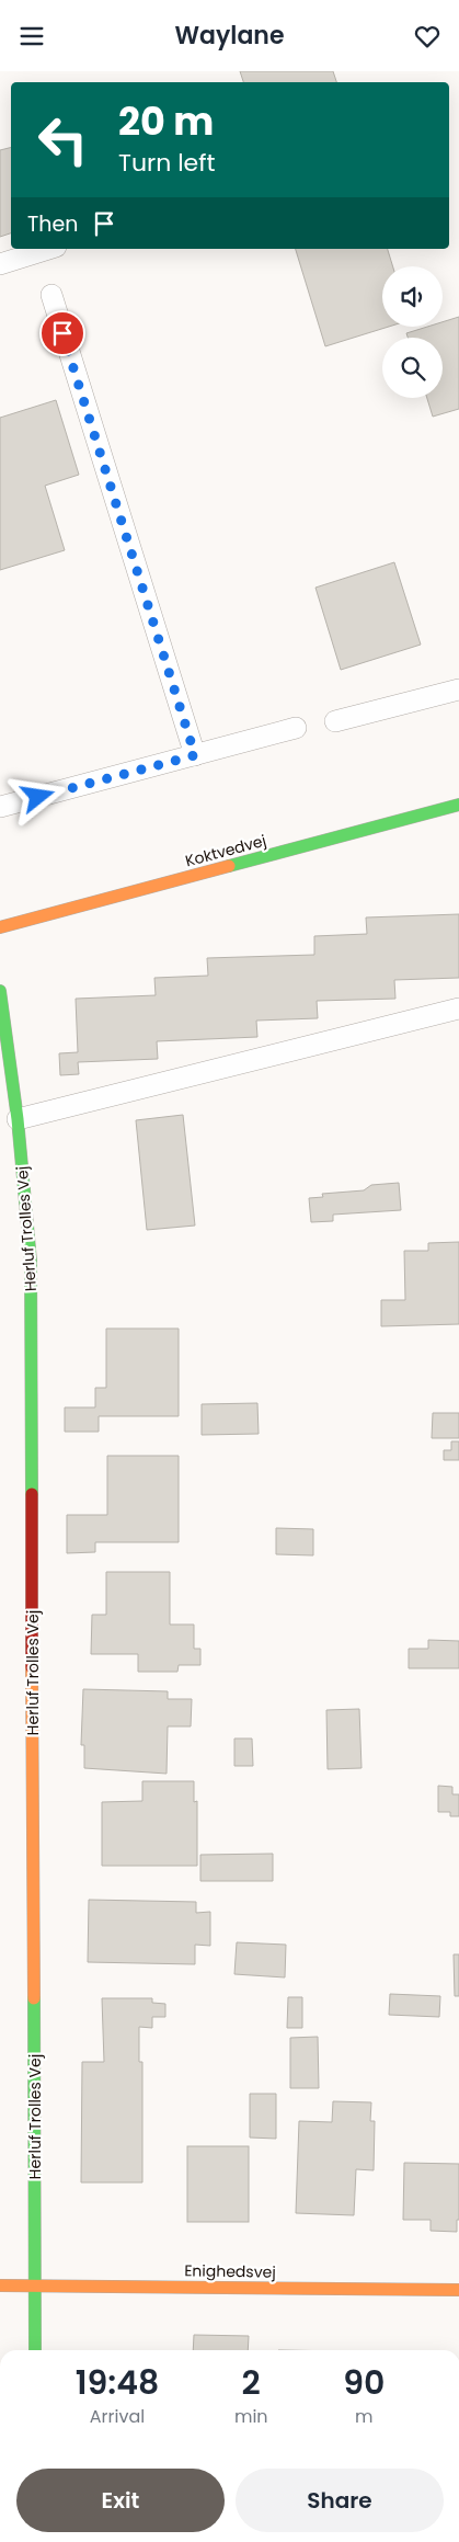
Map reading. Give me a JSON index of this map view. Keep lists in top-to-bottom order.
{
  "streets": {
    "street": ["Koktvedvej", "Herluf Trolles Vej", "Enighedsvej"]
  },
  "crossings": [
    ["Herluf Trolles Vej", "Enighedsvej"]
  ],
  "page": {
    "header": "Waylane",
    "turn": ["20 m", "Turn left"],
    "then": "Then",
    "eta": [
      "19:48",
      "Arrival",
      "2",
      "min",
      "90",
      "m"
    ],
    "buttons": ["Exit", "Share"]
  }
}
